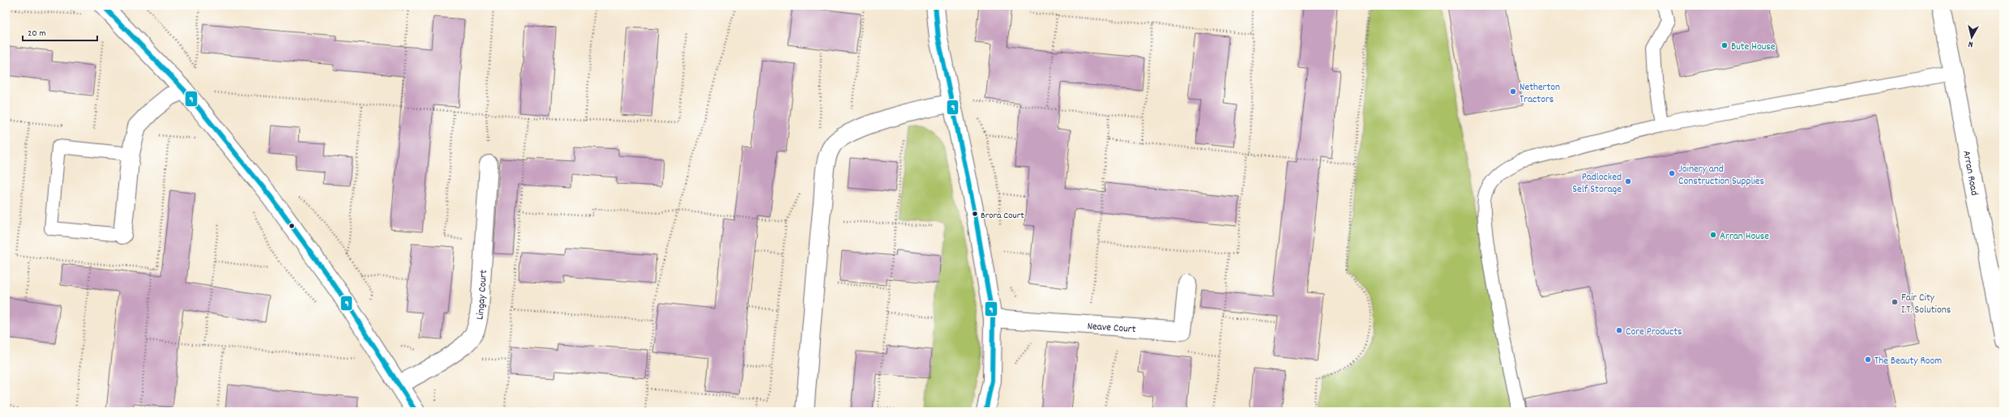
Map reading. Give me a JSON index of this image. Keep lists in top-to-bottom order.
{
  "streets": {
    "street": ["Arran Road", "Lingay Court", "Neave Court"]
  },
  "places": [
    "Bute House",
    "Netherton Tractors",
    "Joinery and Construction Supplies",
    "Padlocked Self Storage",
    "Brora Court",
    "Arran House",
    "Fair City I.T. Solutions",
    "Core Products",
    "The Beauty Room"
  ],
  "lines": ["transit line 9"],
  "scale_bar": "20 m",
  "north": "bottom"
}
